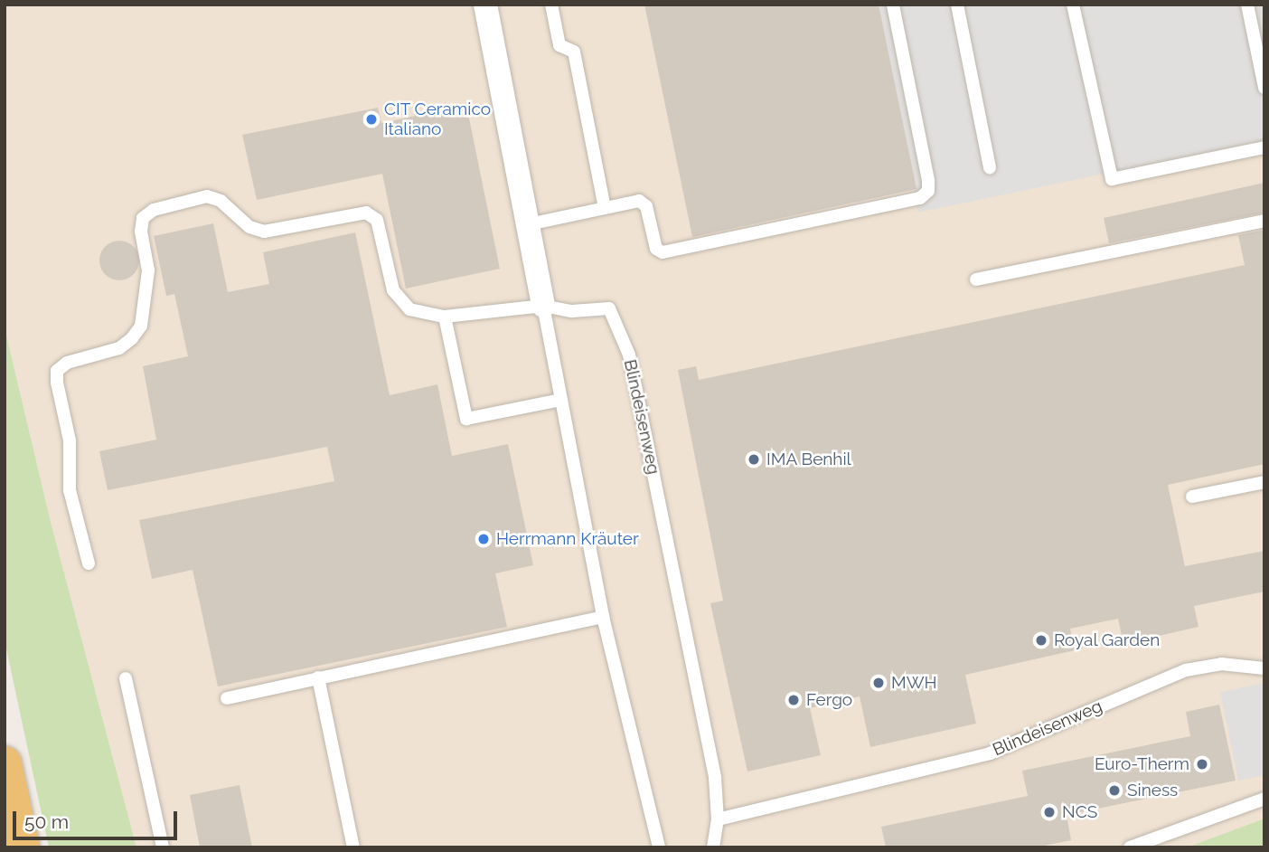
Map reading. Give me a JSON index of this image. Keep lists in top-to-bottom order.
{
  "streets": {
    "lane": ["Blindeisenweg"]
  },
  "places": [
    "CIT Ceramico Italiano",
    "IMA Benhil",
    "Herrmann Kräuter",
    "Royal Garden",
    "MWH",
    "Fergo",
    "Euro-Therm",
    "Siness",
    "NCS"
  ],
  "scale_bar": "50 m"
}
